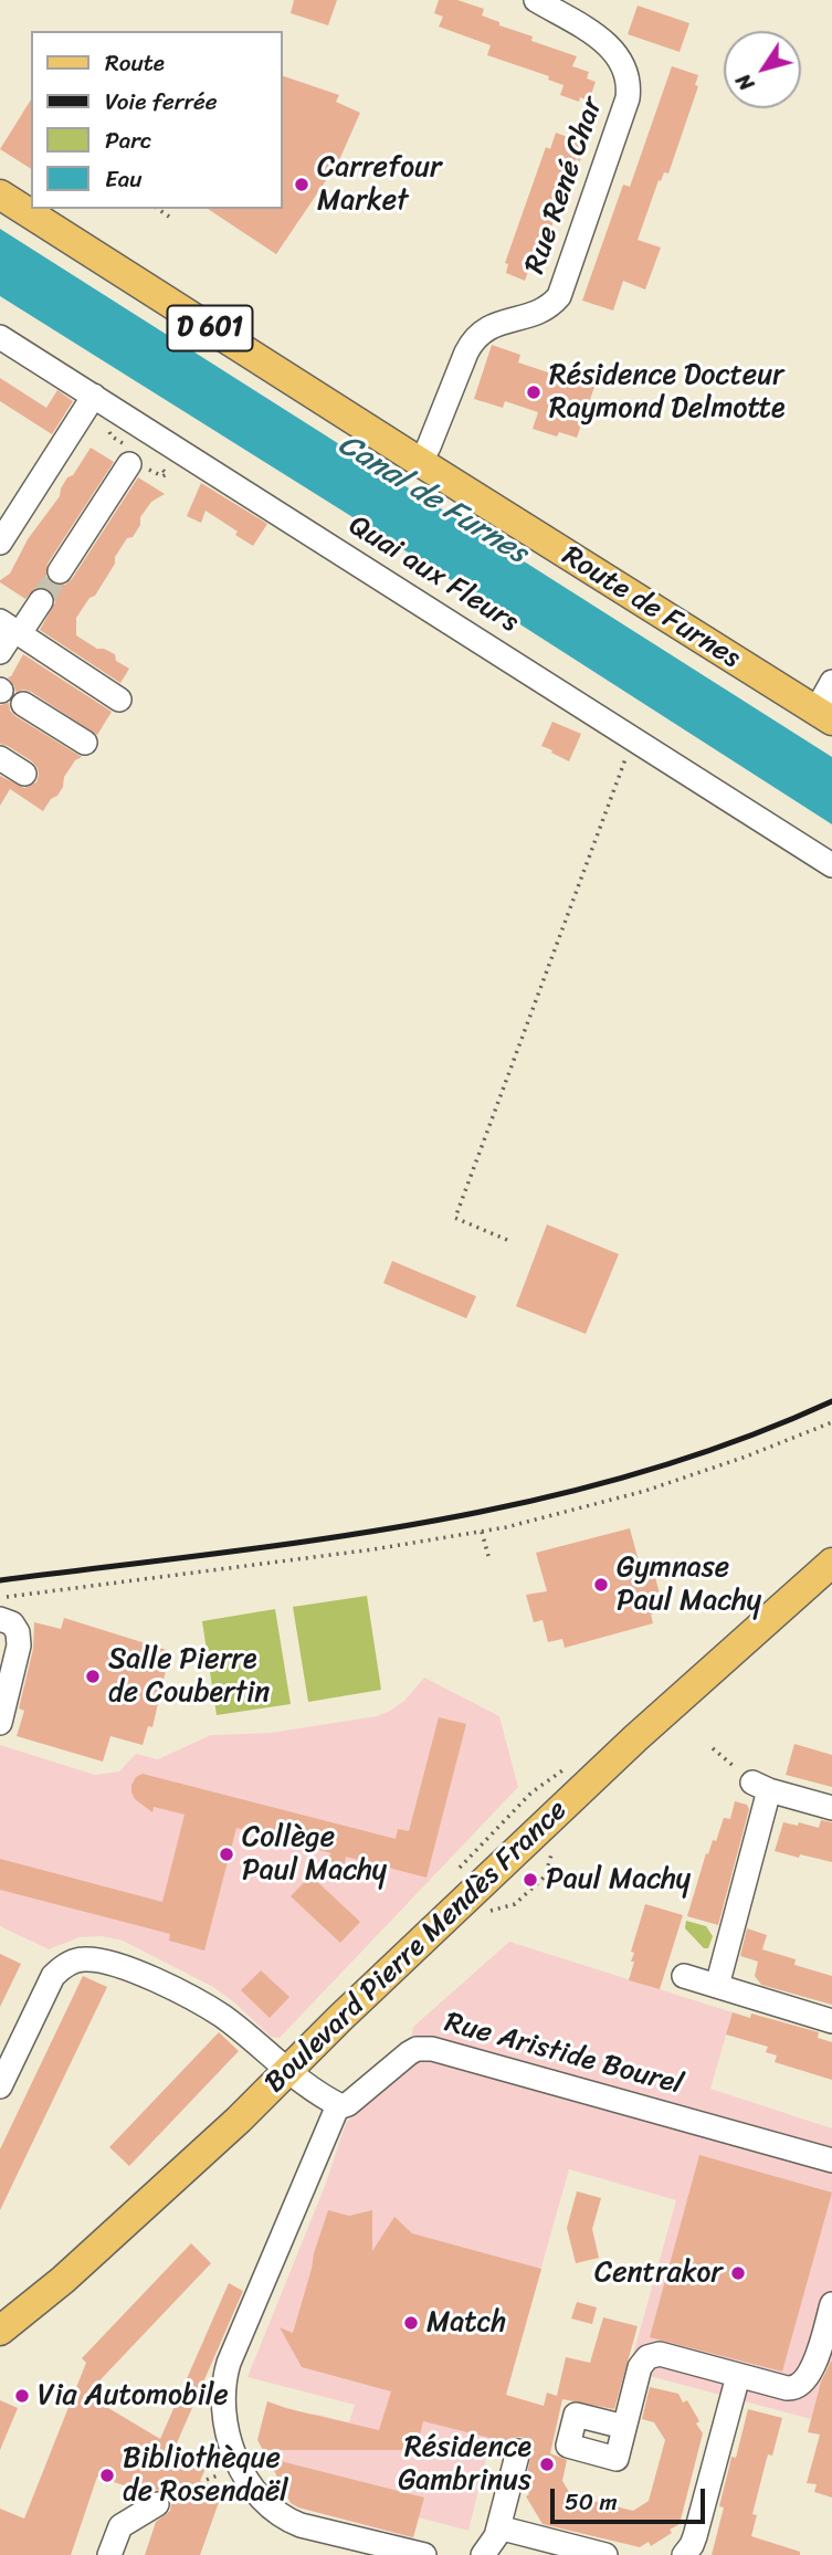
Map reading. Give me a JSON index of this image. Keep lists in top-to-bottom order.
{
  "streets": {
    "main road": ["D 601", "Route de Furnes", "Boulevard Pierre Mendès France"],
    "street": ["Rue René Char", "Quai aux Fleurs", "Rue Aristide Bourel"]
  },
  "crossings": [
    ["Rue René Char", "Route de Furnes"]
  ],
  "water": ["Canal de Furnes"],
  "places": [
    "Carrefour Market",
    "Résidence Docteur Raymond Delmotte",
    "Gymnase Paul Machy",
    "Salle Pierre de Coubertin",
    "Collège Paul Machy",
    "Paul Machy",
    "Centrakor",
    "Match",
    "Via Automobile",
    "Résidence Gambrinus",
    "Bibliothèque de Rosendaël"
  ],
  "legend": [
    "Route",
    "Voie ferrée",
    "Parc",
    "Eau"
  ],
  "scale_bar": "50 m",
  "north": "bottom left"
}
